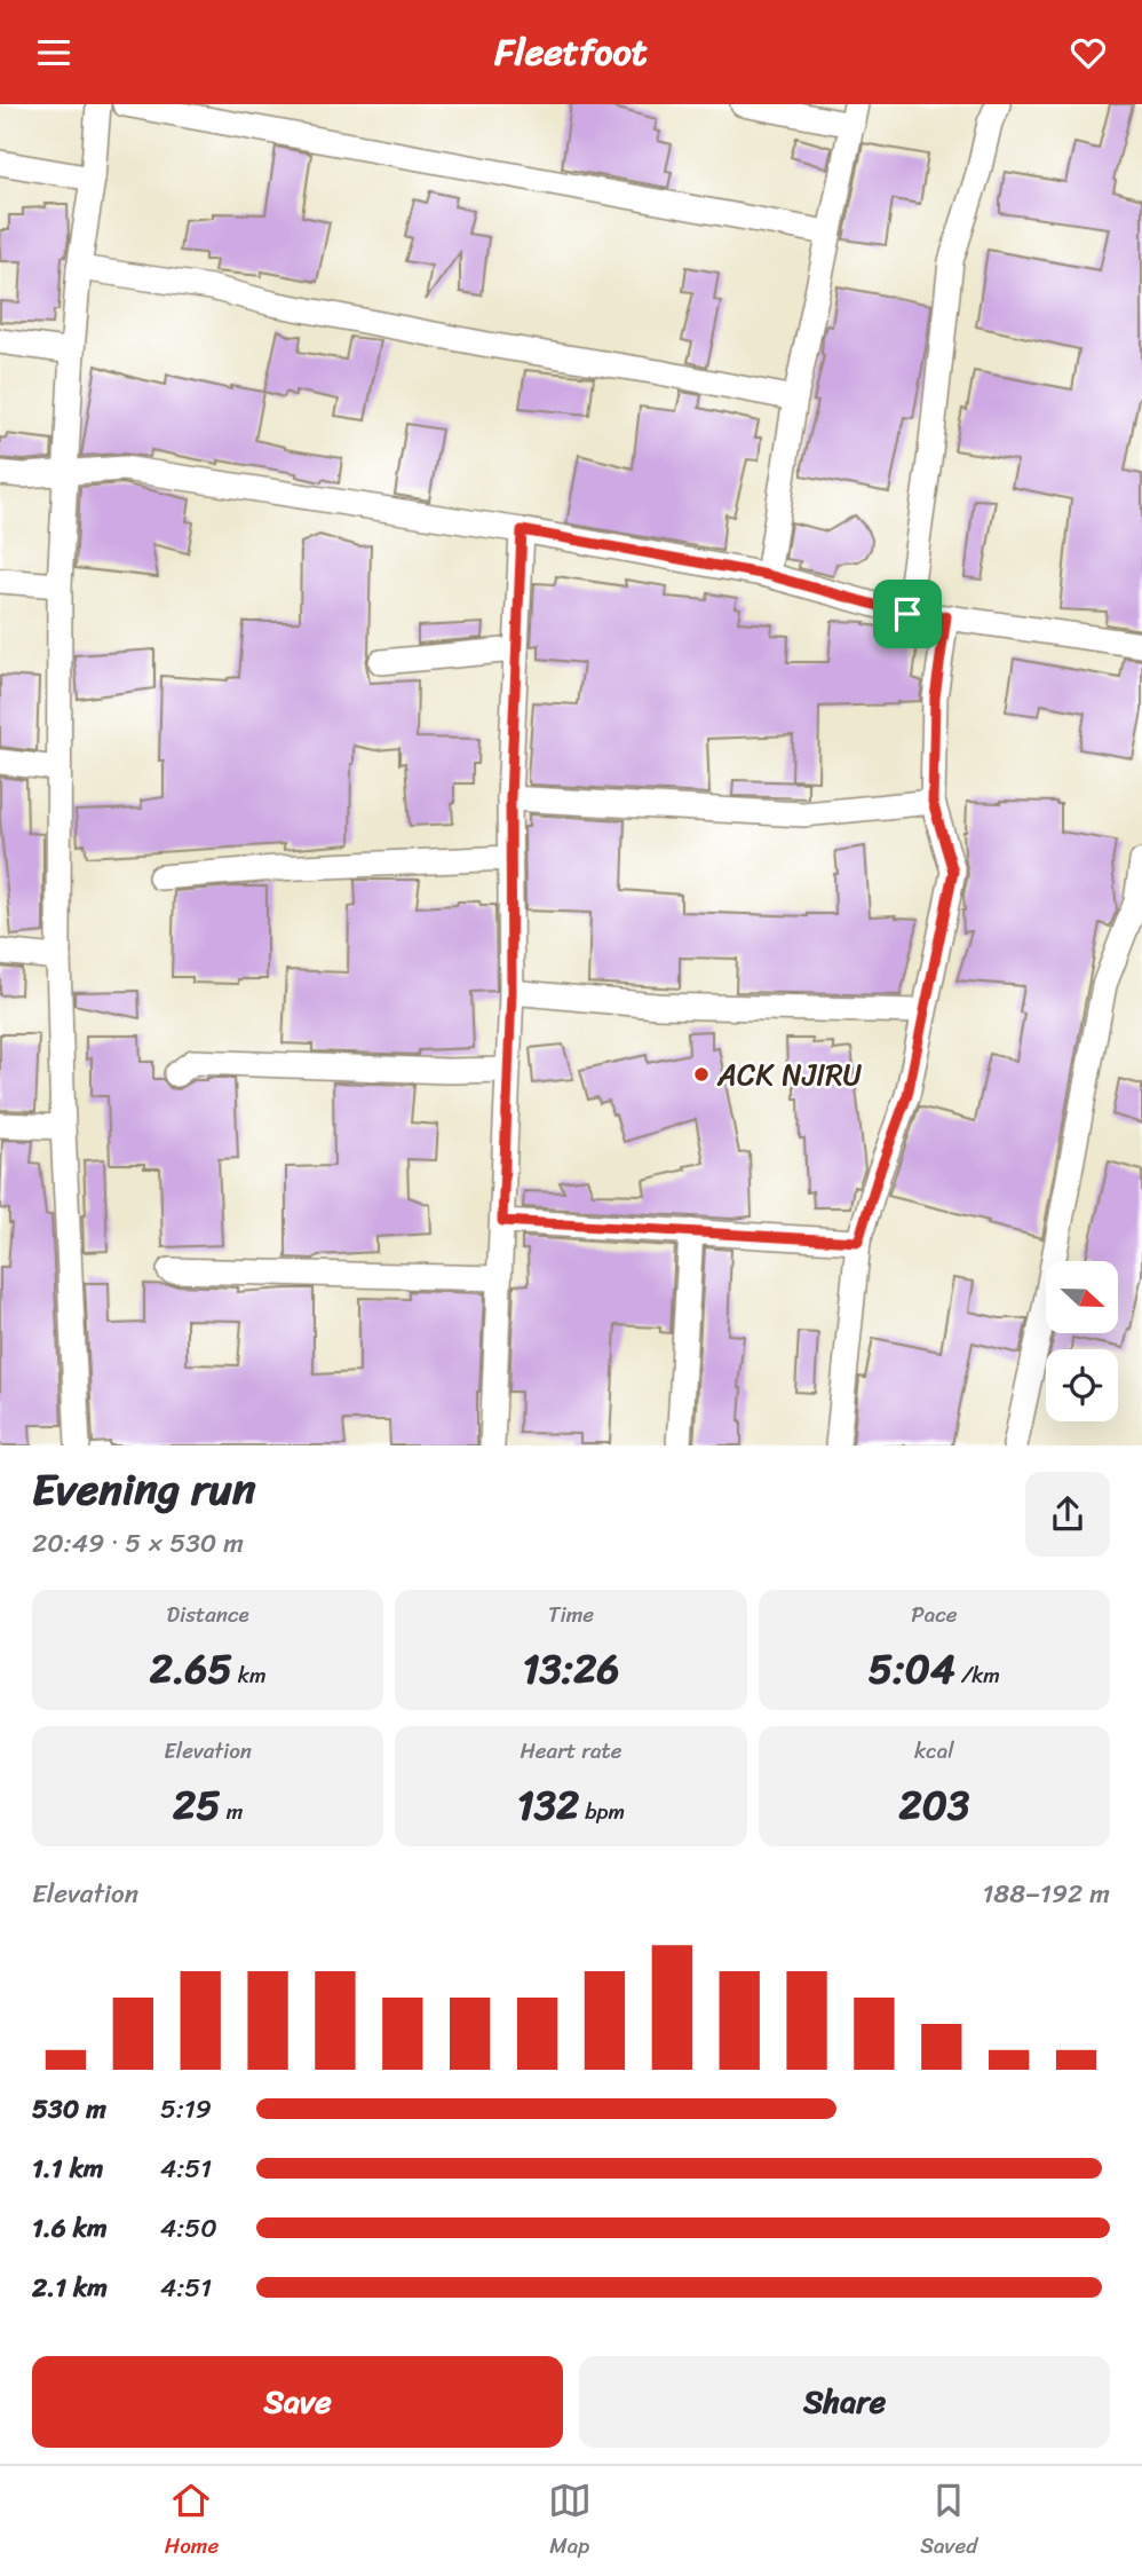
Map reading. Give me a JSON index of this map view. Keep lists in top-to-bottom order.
{
  "places": ["ACK NJIRU"],
  "north": "right",
  "page": {
    "header": "Fleetfoot",
    "heading": ["Evening run", "20:49 · 5 × 530 m"],
    "stats": [
      ["Distance", "2.65 km"],
      ["Time", "13:26"],
      ["Pace", "5:04 /km"],
      ["Elevation", "25 m"],
      ["Heart rate", "132 bpm"],
      ["kcal", "203"]
    ],
    "chart": ["Elevation", "188–192 m"],
    "list": [
      {
        "name": "530 m",
        "note": "5:19"
      },
      {
        "name": "1.1 km",
        "note": "4:51"
      },
      {
        "name": "1.6 km",
        "note": "4:50"
      },
      {
        "name": "2.1 km",
        "note": "4:51"
      }
    ],
    "buttons": ["Save", "Share"],
    "tabs": ["Home", "Map", "Saved"]
  }
}
